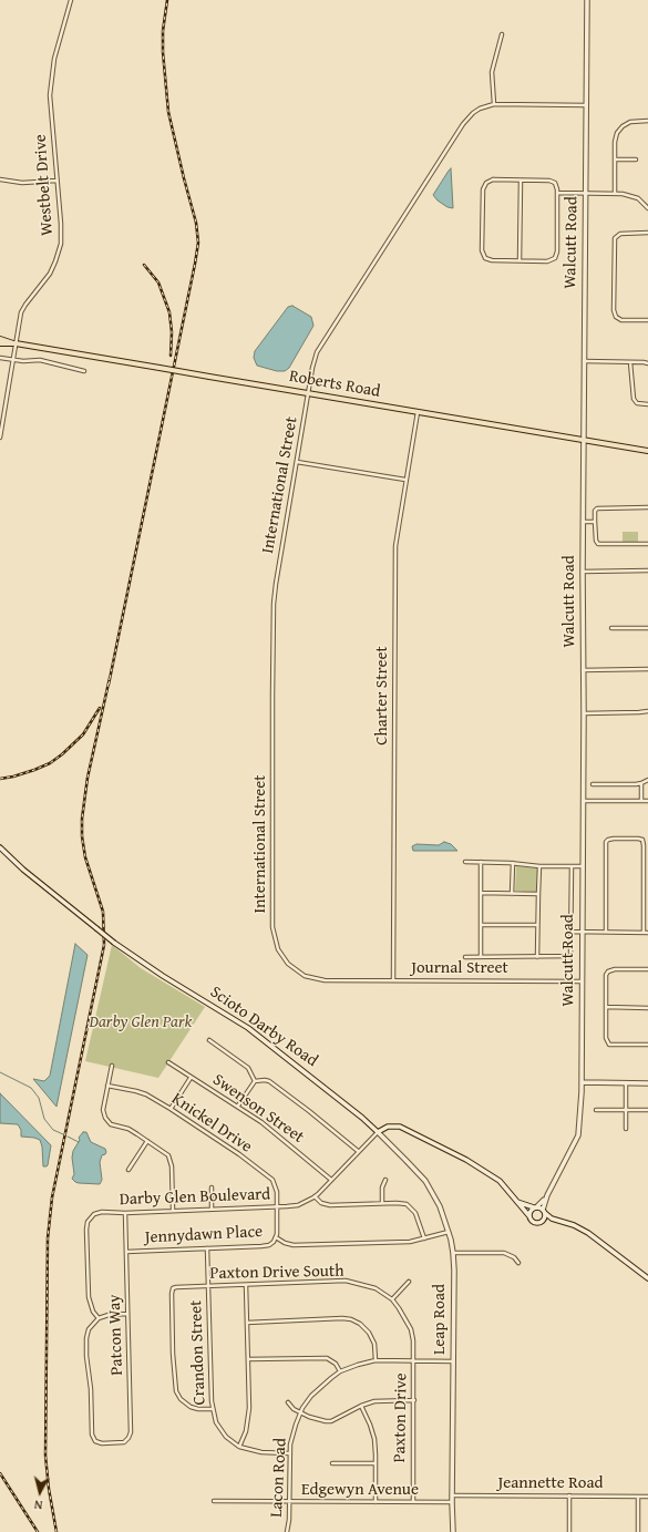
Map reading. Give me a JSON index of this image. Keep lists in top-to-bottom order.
{
  "streets": {
    "main road": ["Roberts Road"],
    "street": [
      "Westbelt Drive",
      "Walcutt Road",
      "International Street",
      "Charter Street",
      "Journal Street",
      "Scioto Darby Road",
      "Swenson Street",
      "Knickel Drive",
      "Darby Glen Boulevard",
      "Jennydawn Place",
      "Paxton Drive South",
      "Leap Road",
      "Patcon Way",
      "Crandon Street",
      "Paxton Drive",
      "Lacon Road",
      "Jeannette Road",
      "Edgewyn Avenue"
    ]
  },
  "crossings": [
    ["Westbelt Drive", "Roberts Road"],
    ["Walcutt Road", "Roberts Road"],
    ["Walcutt Road", "International Street"],
    ["Walcutt Road", "Journal Street"],
    ["Roberts Road", "International Street"],
    ["Roberts Road", "Charter Street"],
    ["International Street", "Journal Street"],
    ["Charter Street", "Journal Street"],
    ["Scioto Darby Road", "Darby Glen Boulevard"],
    ["Scioto Darby Road", "Leap Road"],
    ["Swenson Street", "Darby Glen Boulevard"],
    ["Knickel Drive", "Darby Glen Boulevard"],
    ["Knickel Drive", "Jennydawn Place"],
    ["Darby Glen Boulevard", "Jennydawn Place"],
    ["Darby Glen Boulevard", "Leap Road"],
    ["Darby Glen Boulevard", "Patcon Way"],
    ["Jennydawn Place", "Patcon Way"],
    ["Jennydawn Place", "Crandon Street"],
    ["Paxton Drive South", "Crandon Street"],
    ["Paxton Drive South", "Paxton Drive"],
    ["Paxton Drive South", "Lacon Road"],
    ["Leap Road", "Lacon Road"],
    ["Leap Road", "Jeannette Road"],
    ["Leap Road", "Edgewyn Avenue"],
    ["Crandon Street", "Lacon Road"],
    ["Paxton Drive", "Lacon Road"],
    ["Paxton Drive", "Edgewyn Avenue"],
    ["Lacon Road", "Edgewyn Avenue"]
  ],
  "parks": ["Darby Glen Park"],
  "north": "bottom"
}
